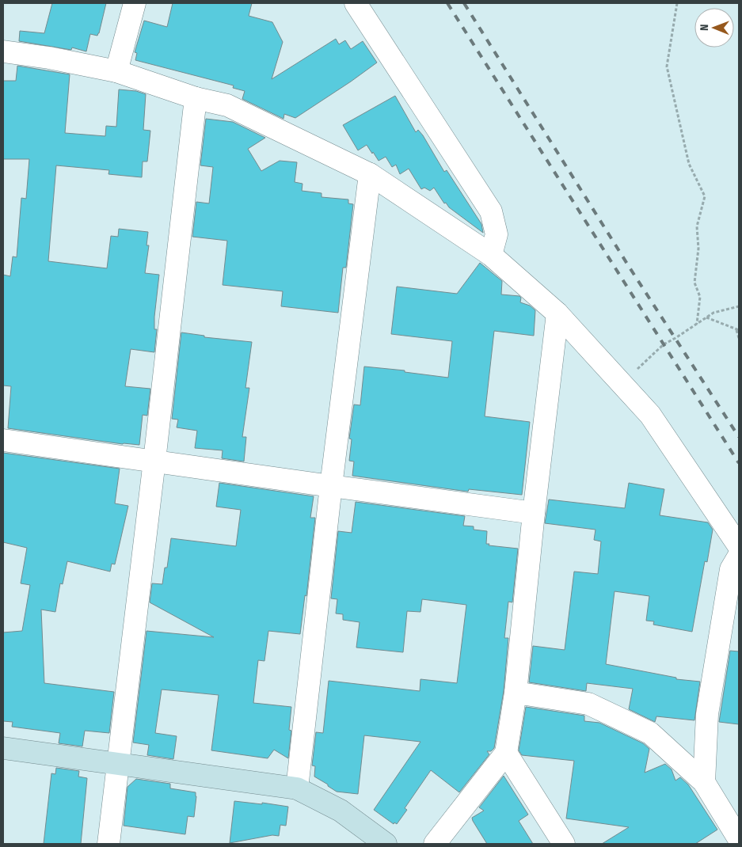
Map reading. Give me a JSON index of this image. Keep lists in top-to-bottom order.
{
  "north": "left"
}
